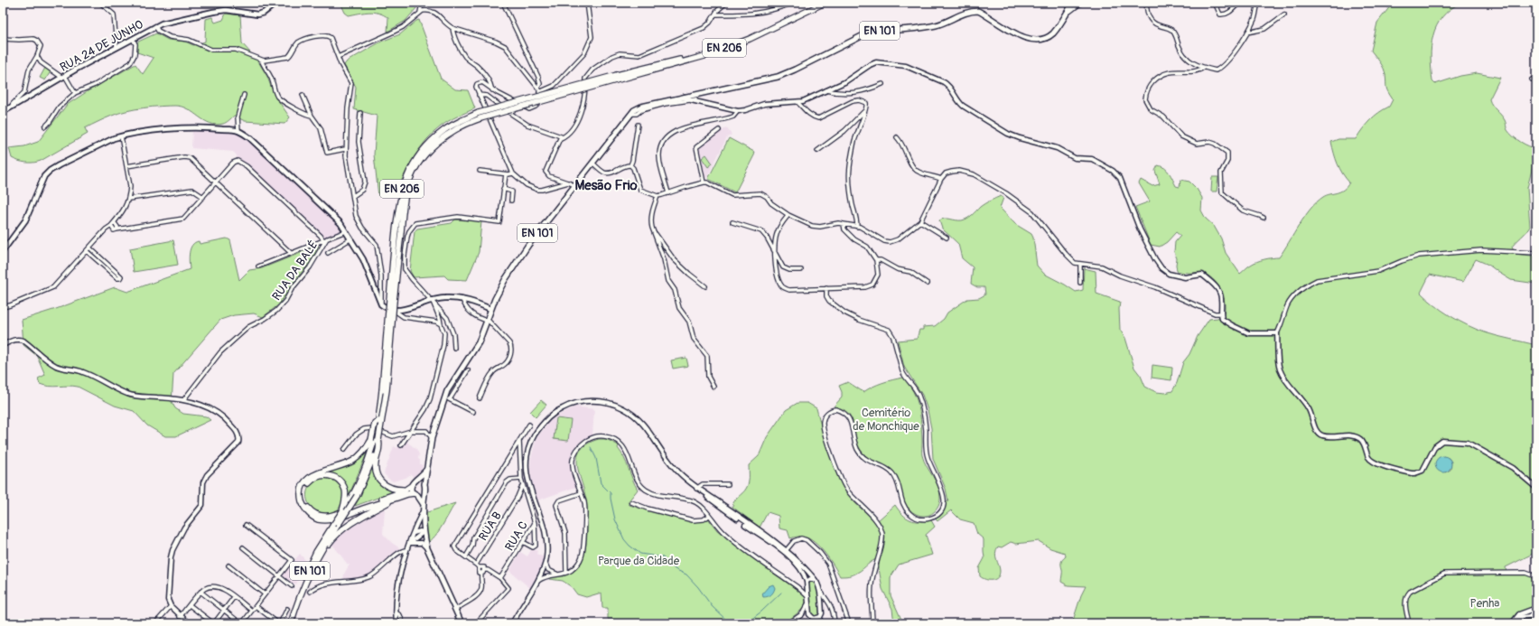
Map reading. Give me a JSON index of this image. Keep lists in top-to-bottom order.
{
  "streets": {
    "highway": ["EN 101", "EN 206"],
    "main road": ["RUA 24 DE JUNHO"],
    "street": ["RUA DA BALÉ", "RUA B", "RUA C"]
  },
  "crossings": [
    ["EN 101", "EN 206"],
    ["RUA B", "RUA C"]
  ],
  "districts": ["Mesão Frio"],
  "parks": ["Cemitério de Monchique", "Parque da Cidade", "Penha"]
}
